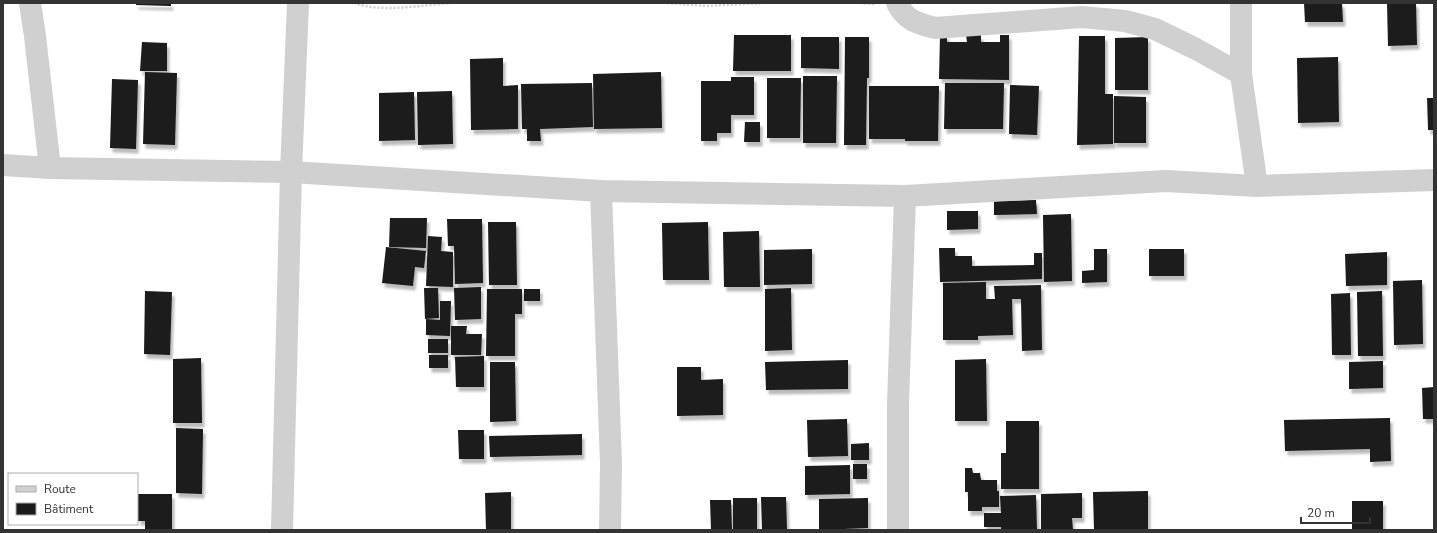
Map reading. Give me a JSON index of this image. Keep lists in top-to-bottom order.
{
  "legend": ["Route", "Bâtiment"],
  "scale_bar": "20 m"
}
